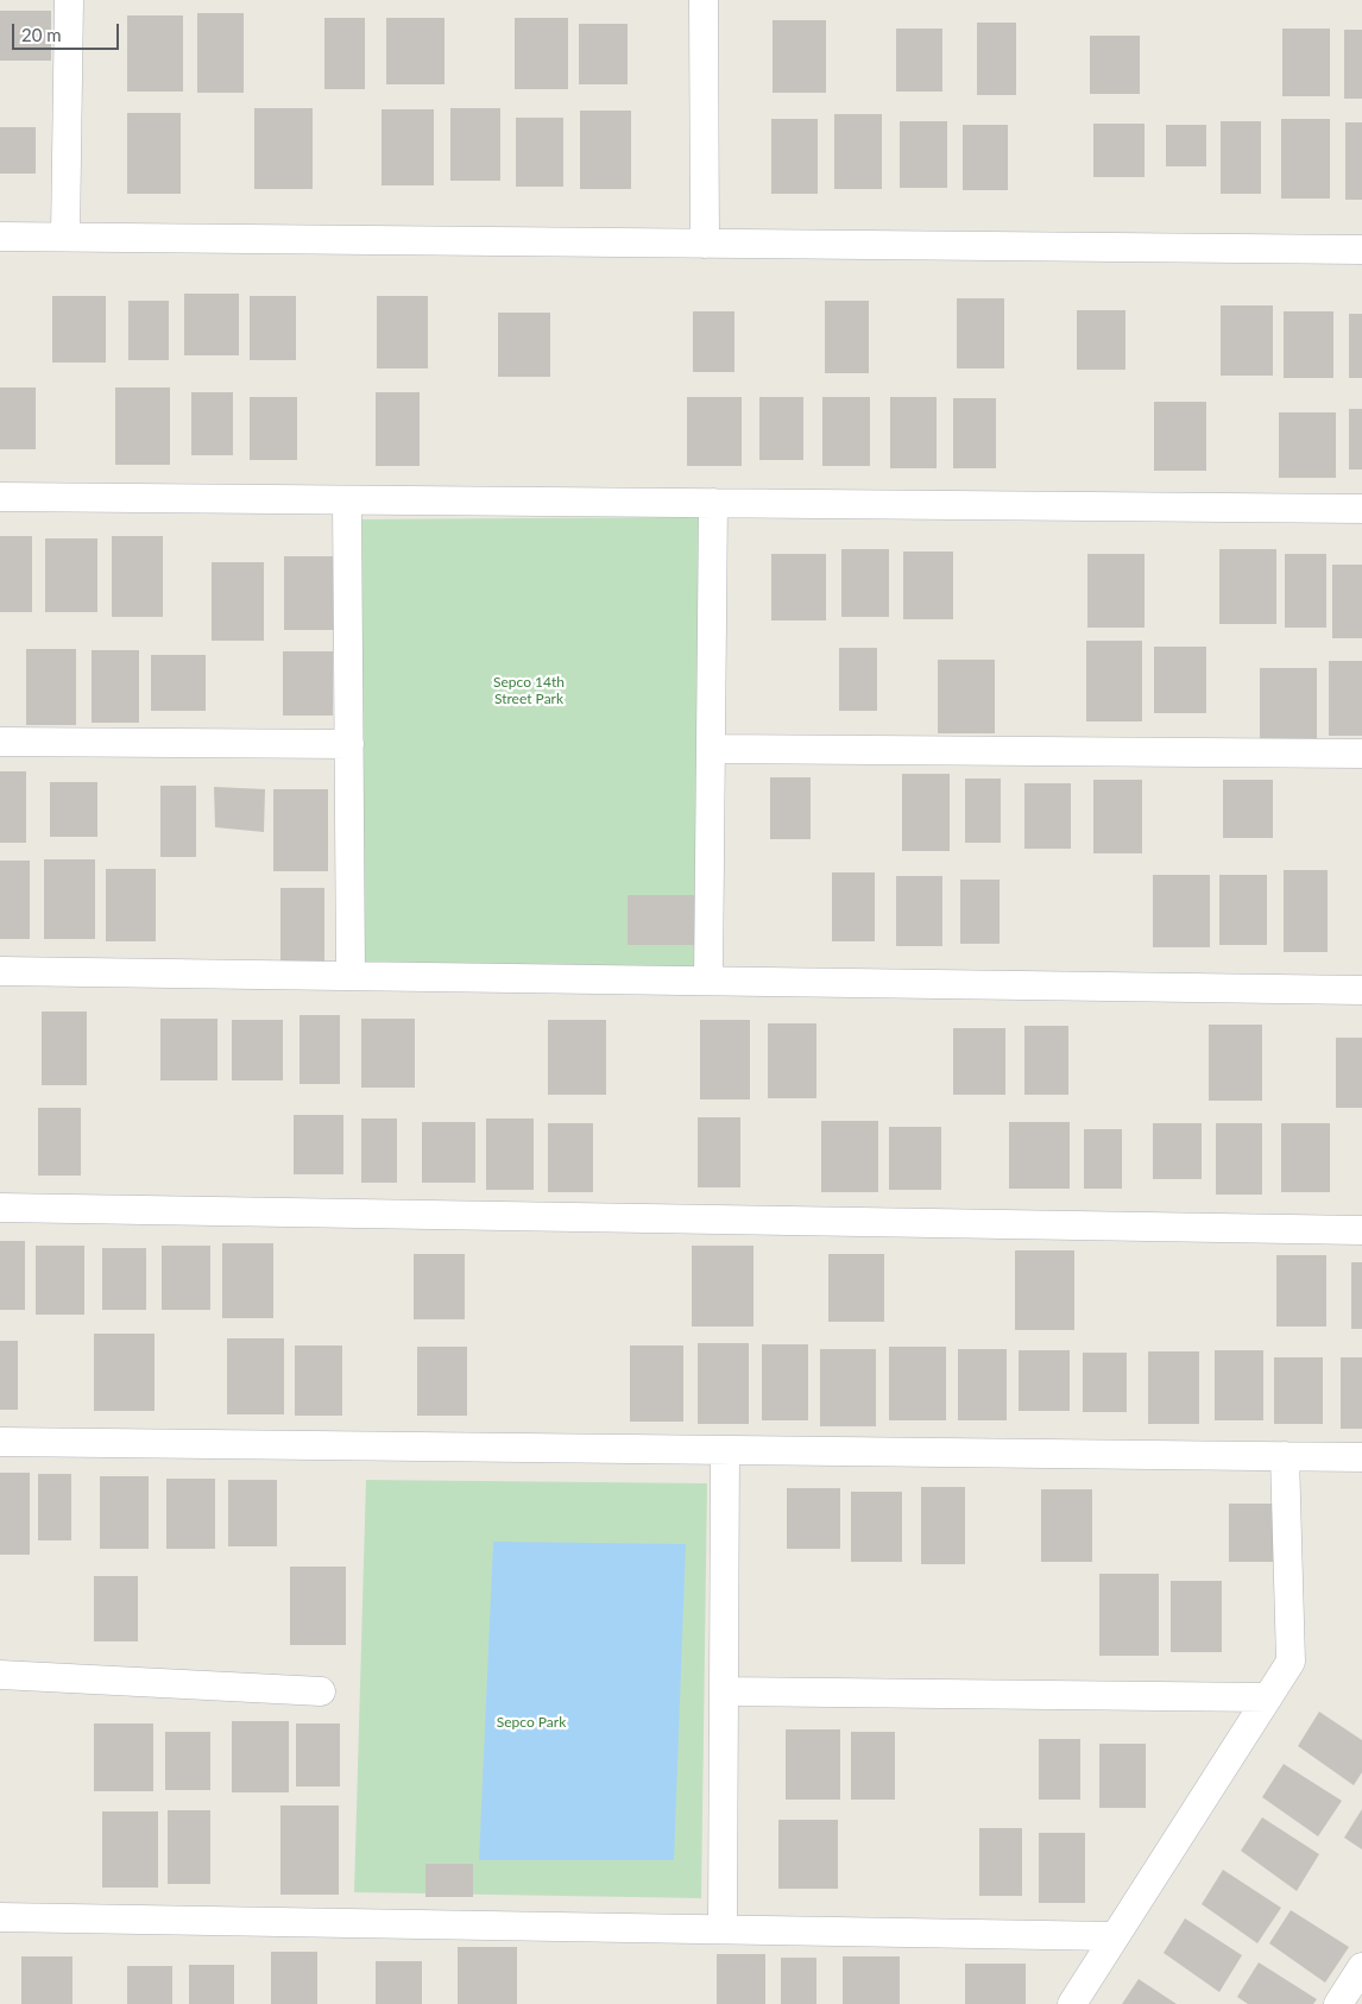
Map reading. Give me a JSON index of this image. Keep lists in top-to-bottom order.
{
  "parks": ["Sepco 14th Street Park", "Sepco Park"],
  "scale_bar": "20 m"
}
